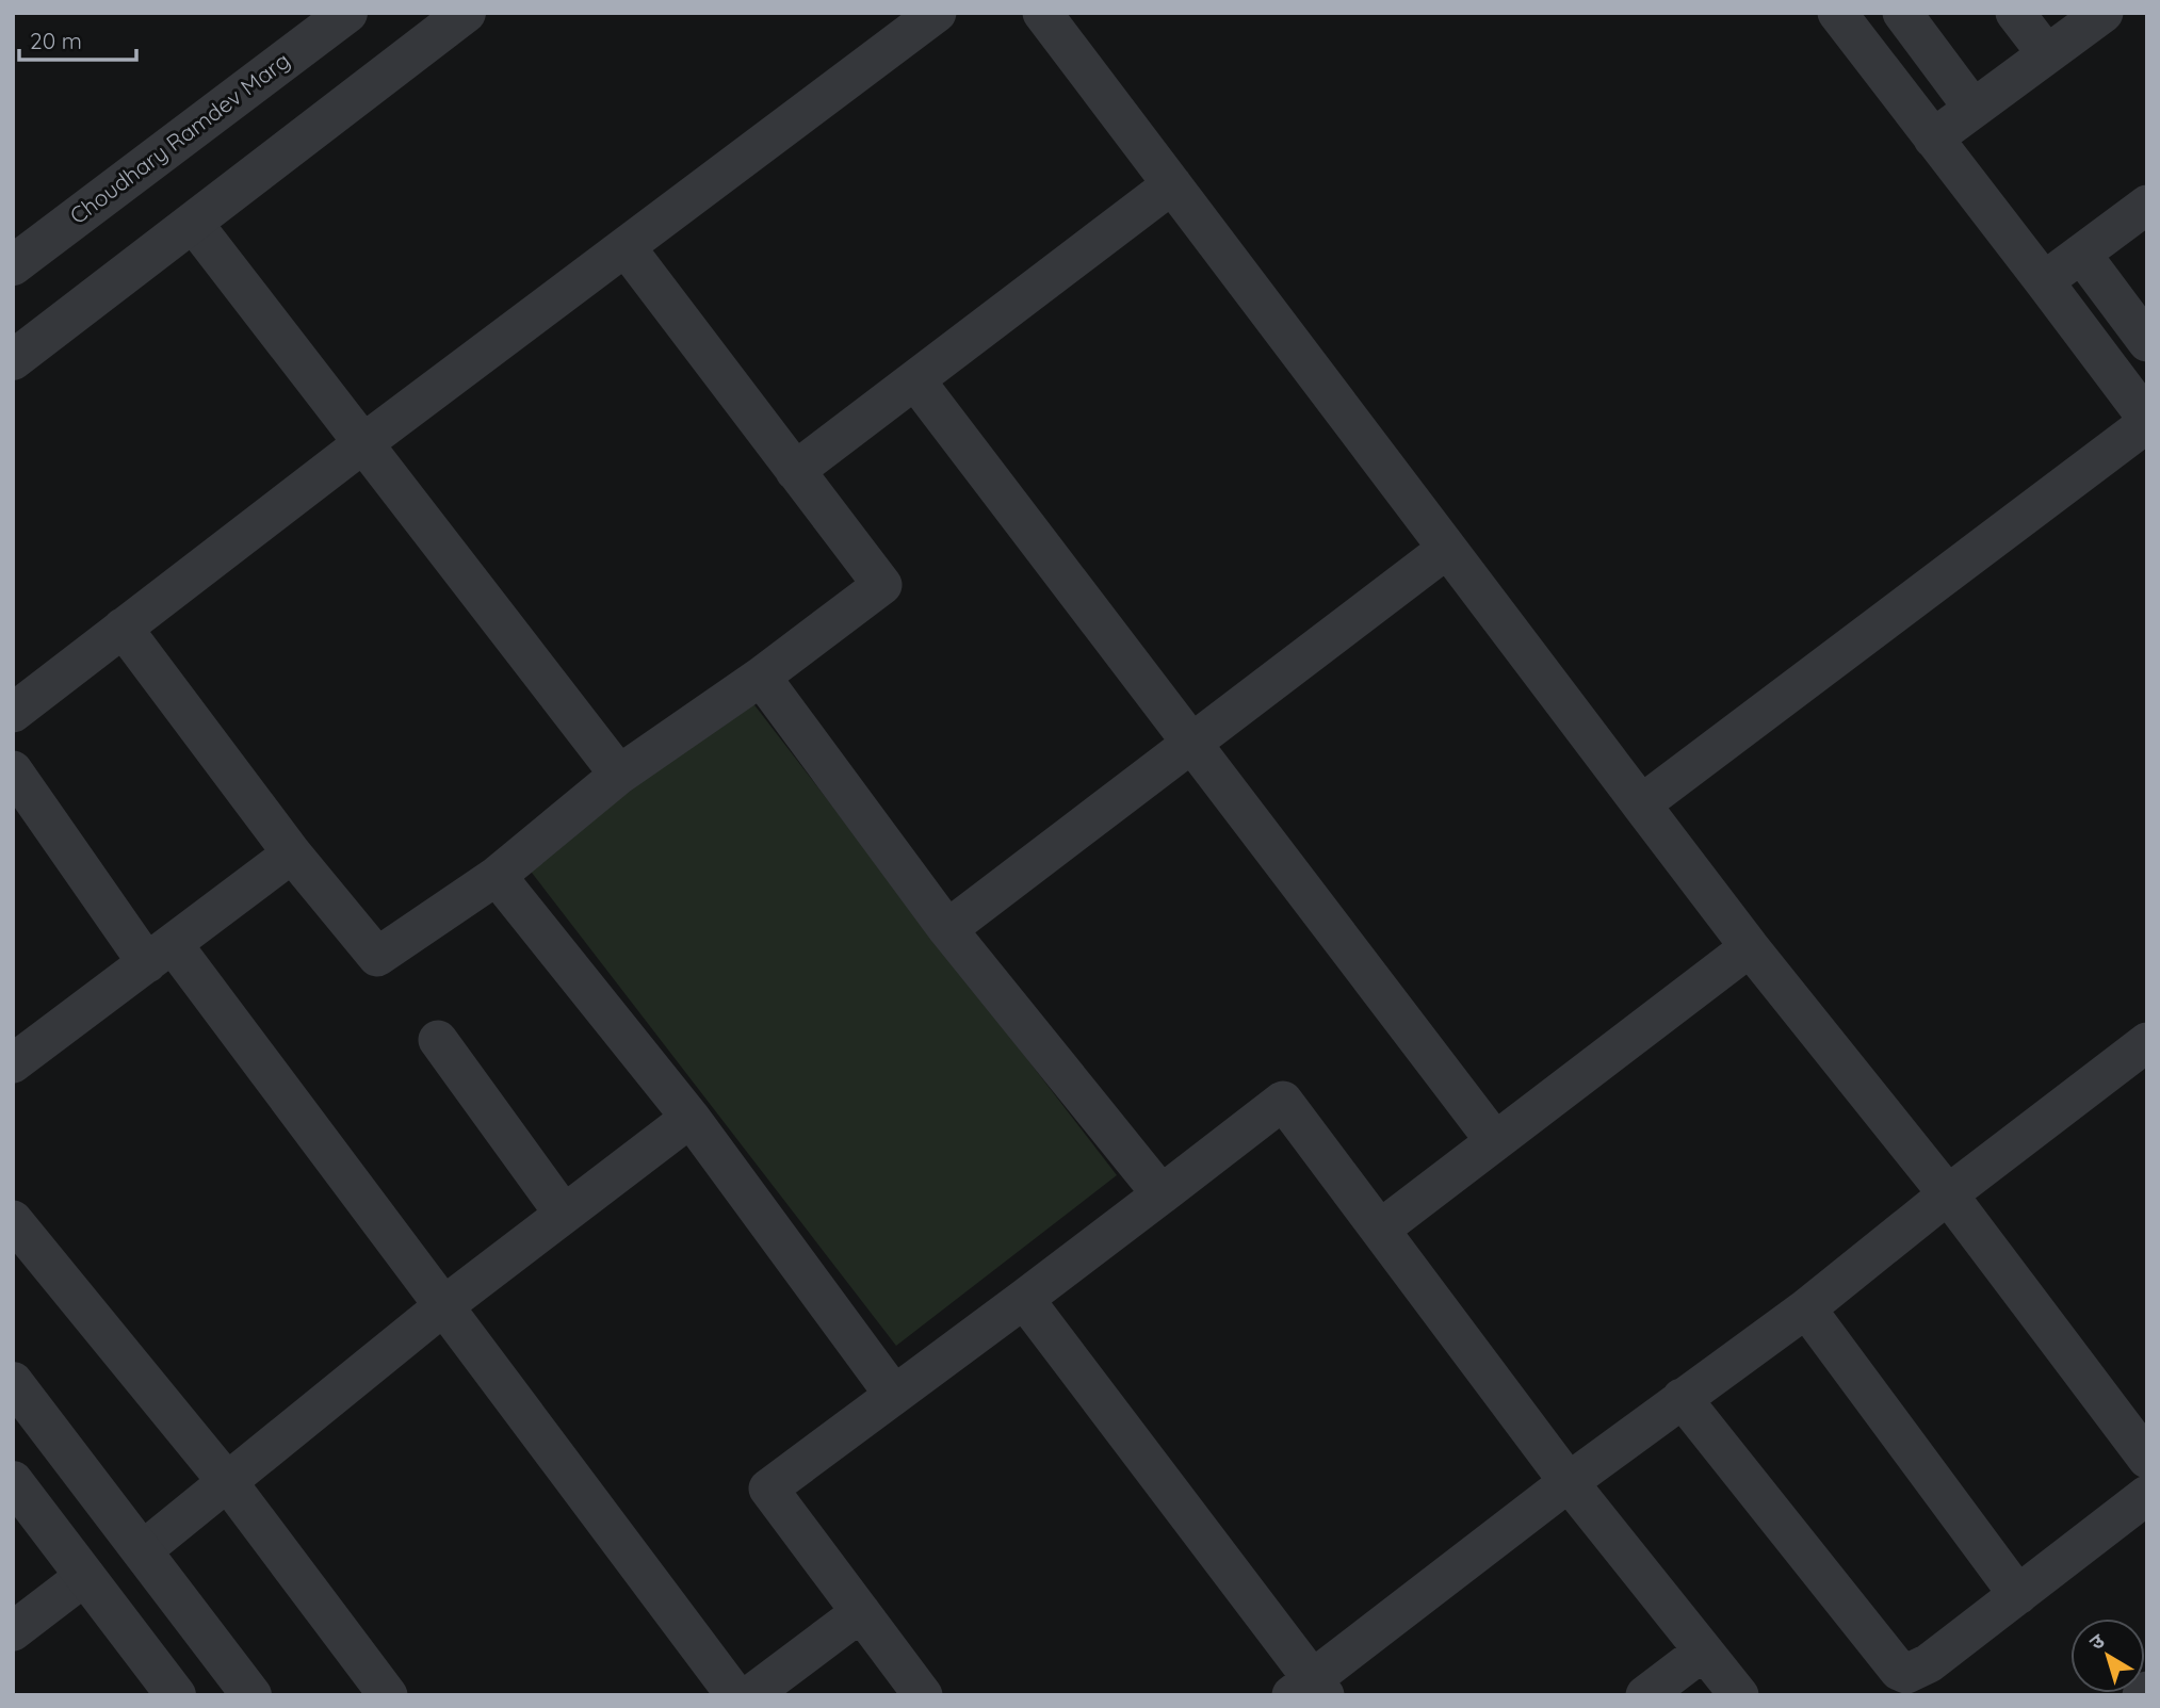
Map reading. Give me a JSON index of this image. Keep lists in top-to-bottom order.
{
  "streets": {
    "street": ["Choudhary Ramdev Marg"]
  },
  "scale_bar": "20 m",
  "north": "top left"
}
